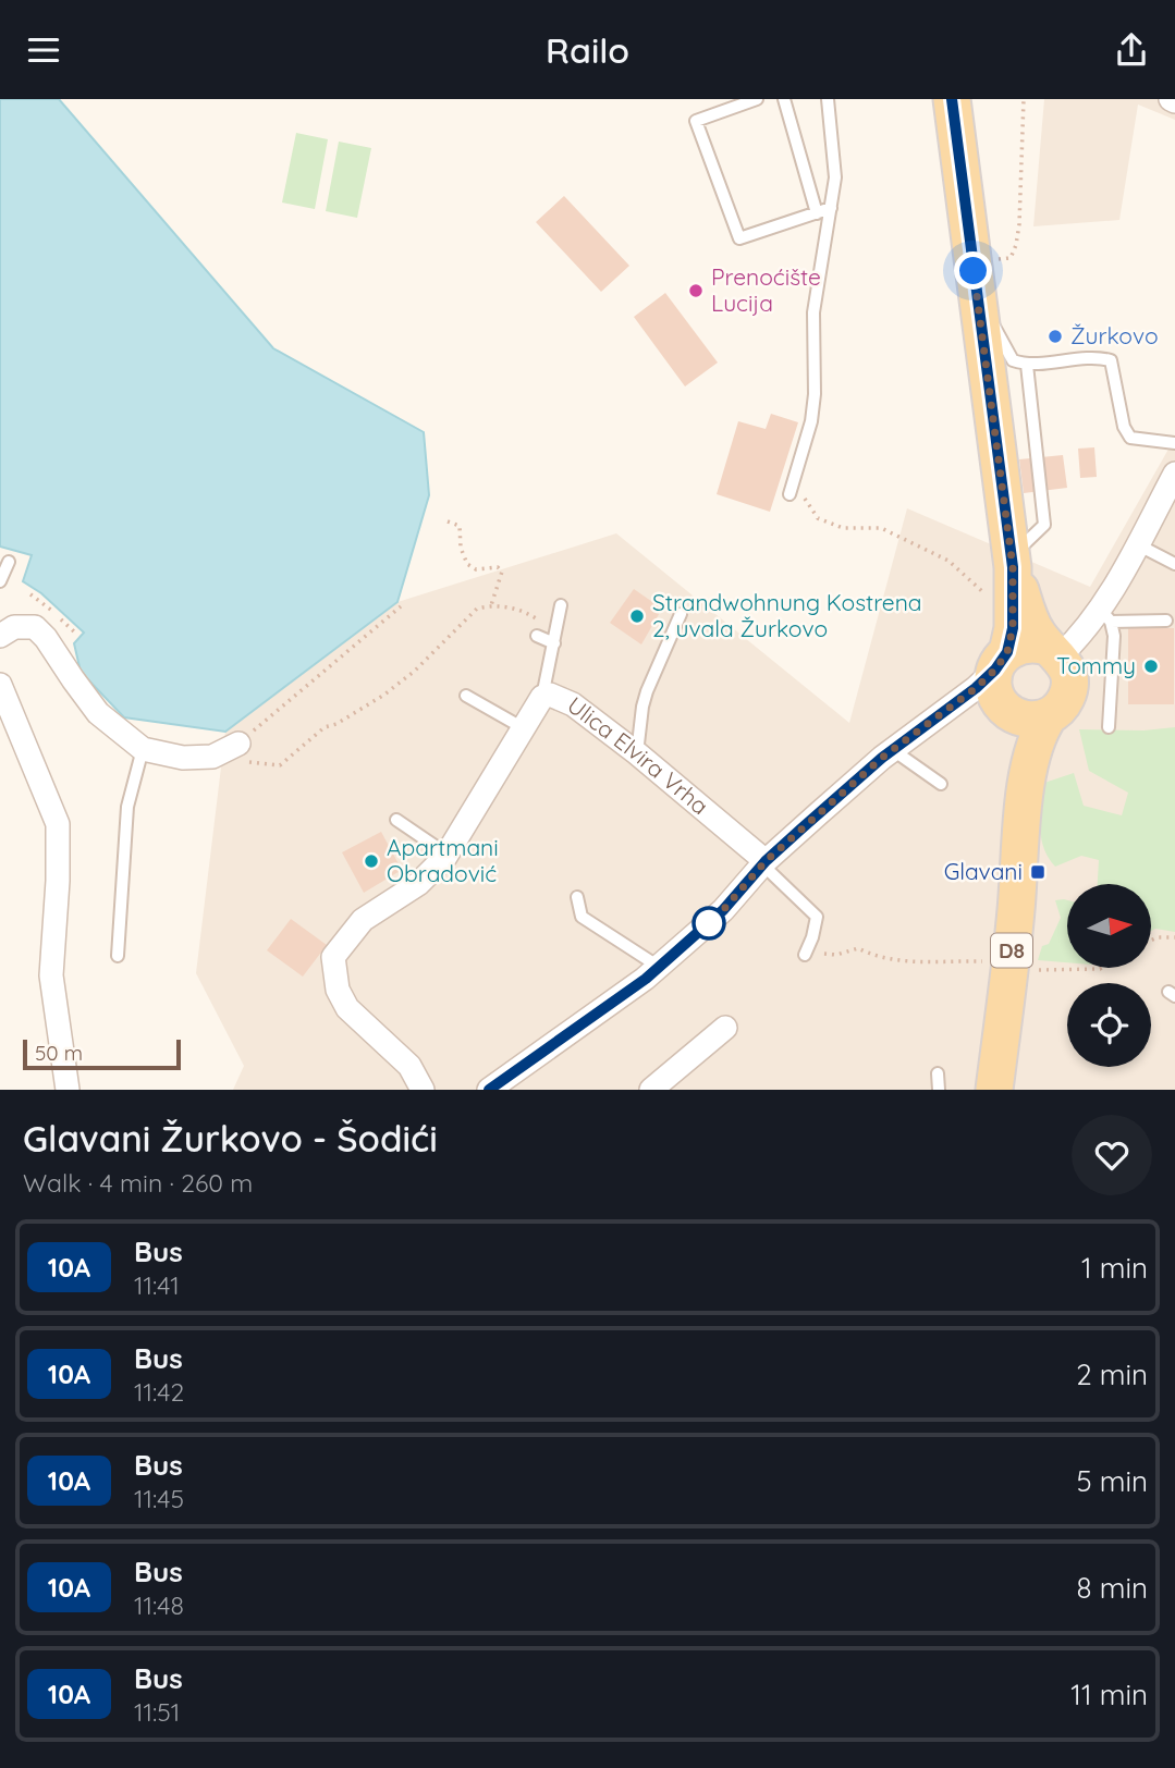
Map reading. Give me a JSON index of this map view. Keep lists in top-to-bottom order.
{
  "streets": {
    "main road": ["D8"],
    "street": ["Ulica Elvira Vrha"]
  },
  "places": {
    "other": [
      "Prenoćište Lucija",
      "Žurkovo",
      "Strandwohnung Kostrena 2, uvala Žurkovo",
      "Tommy",
      "Apartmani Obradović"
    ],
    "transit": ["Glavani"]
  },
  "lines": ["bus line 10A"],
  "scale_bar": "50 m",
  "north": "right",
  "page": {
    "header": "Railo",
    "scale": "50 m",
    "heading": ["Glavani Žurkovo - Šodići", "Walk · 4 min · 260 m"],
    "list": [
      {
        "mark": "10A",
        "name": "Bus",
        "note": "11:41",
        "value": "1 min"
      },
      {
        "mark": "10A",
        "name": "Bus",
        "note": "11:42",
        "value": "2 min"
      },
      {
        "mark": "10A",
        "name": "Bus",
        "note": "11:45",
        "value": "5 min"
      },
      {
        "mark": "10A",
        "name": "Bus",
        "note": "11:48",
        "value": "8 min"
      },
      {
        "mark": "10A",
        "name": "Bus",
        "note": "11:51",
        "value": "11 min"
      }
    ]
  }
}
